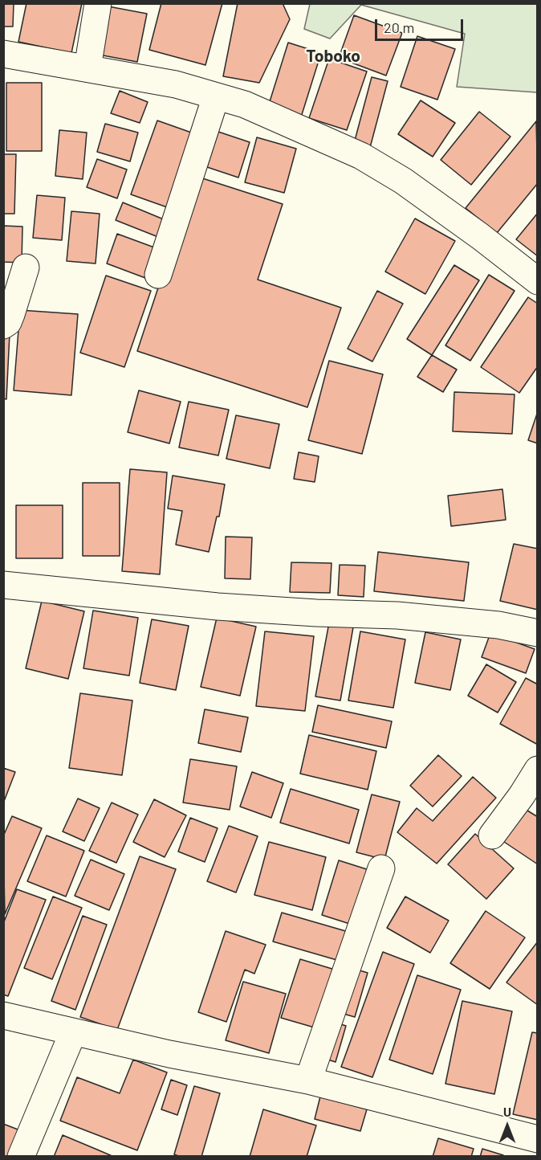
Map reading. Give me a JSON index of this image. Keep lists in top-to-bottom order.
{
  "districts": ["Toboko"],
  "scale_bar": "20 m",
  "north": "top"
}
